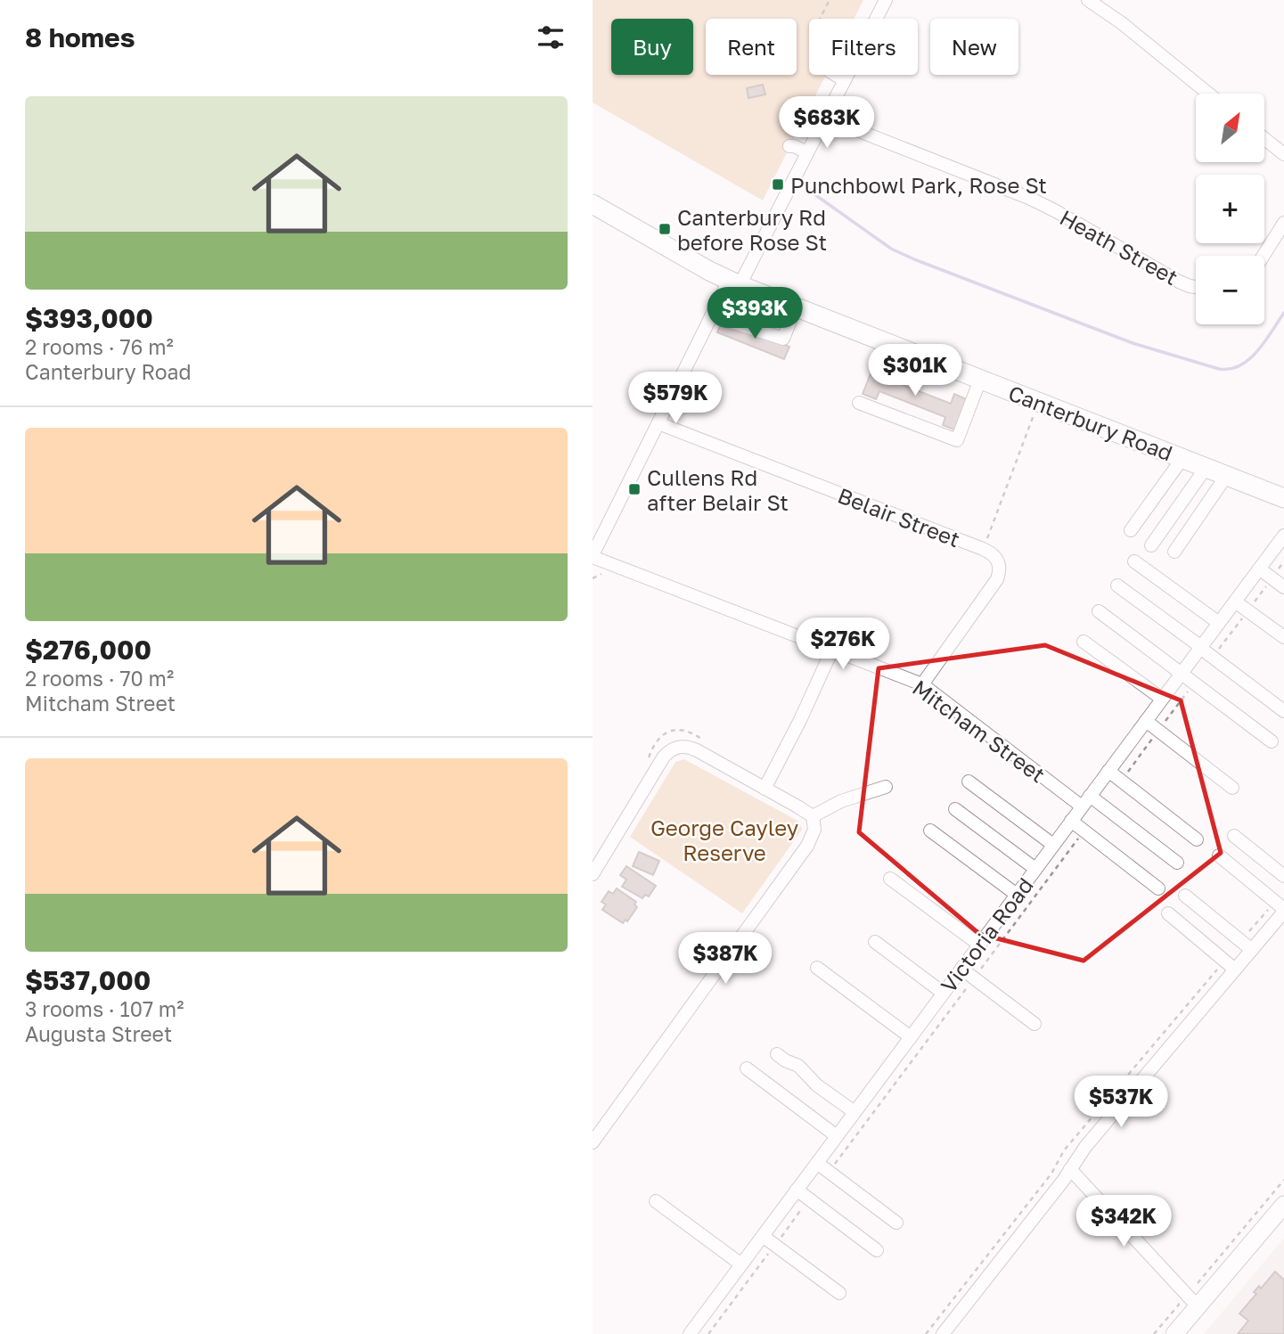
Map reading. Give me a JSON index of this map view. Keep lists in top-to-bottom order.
{
  "streets": {
    "highway": ["Canterbury Road"],
    "street": [
      "Heath Street",
      "Belair Street",
      "Mitcham Street",
      "Victoria Road"
    ]
  },
  "crossings": [
    ["Belair Street", "Mitcham Street"],
    ["Mitcham Street", "Victoria Road"]
  ],
  "parks": ["George Cayley Reserve"],
  "places": {
    "transit": ["Punchbowl Park, Rose St", "Canterbury Rd before Rose St", "Cullens Rd after Belair St"]
  },
  "north": "top right",
  "page": {
    "heading": "8 homes",
    "chip": [
      "Buy",
      "Rent",
      "Filters",
      "New"
    ],
    "list": [
      {
        "name": "$393,000",
        "note": "2 rooms · 76 m² · Canterbury Road"
      },
      {
        "name": "$276,000",
        "note": "2 rooms · 70 m² · Mitcham Street"
      },
      {
        "name": "$537,000",
        "note": "3 rooms · 107 m² · Augusta Street"
      }
    ],
    "map_buttons": ["+", "−"],
    "price": [
      "$683K",
      "$393K",
      "$301K",
      "$579K",
      "$276K",
      "$387K",
      "$537K",
      "$342K"
    ]
  }
}
